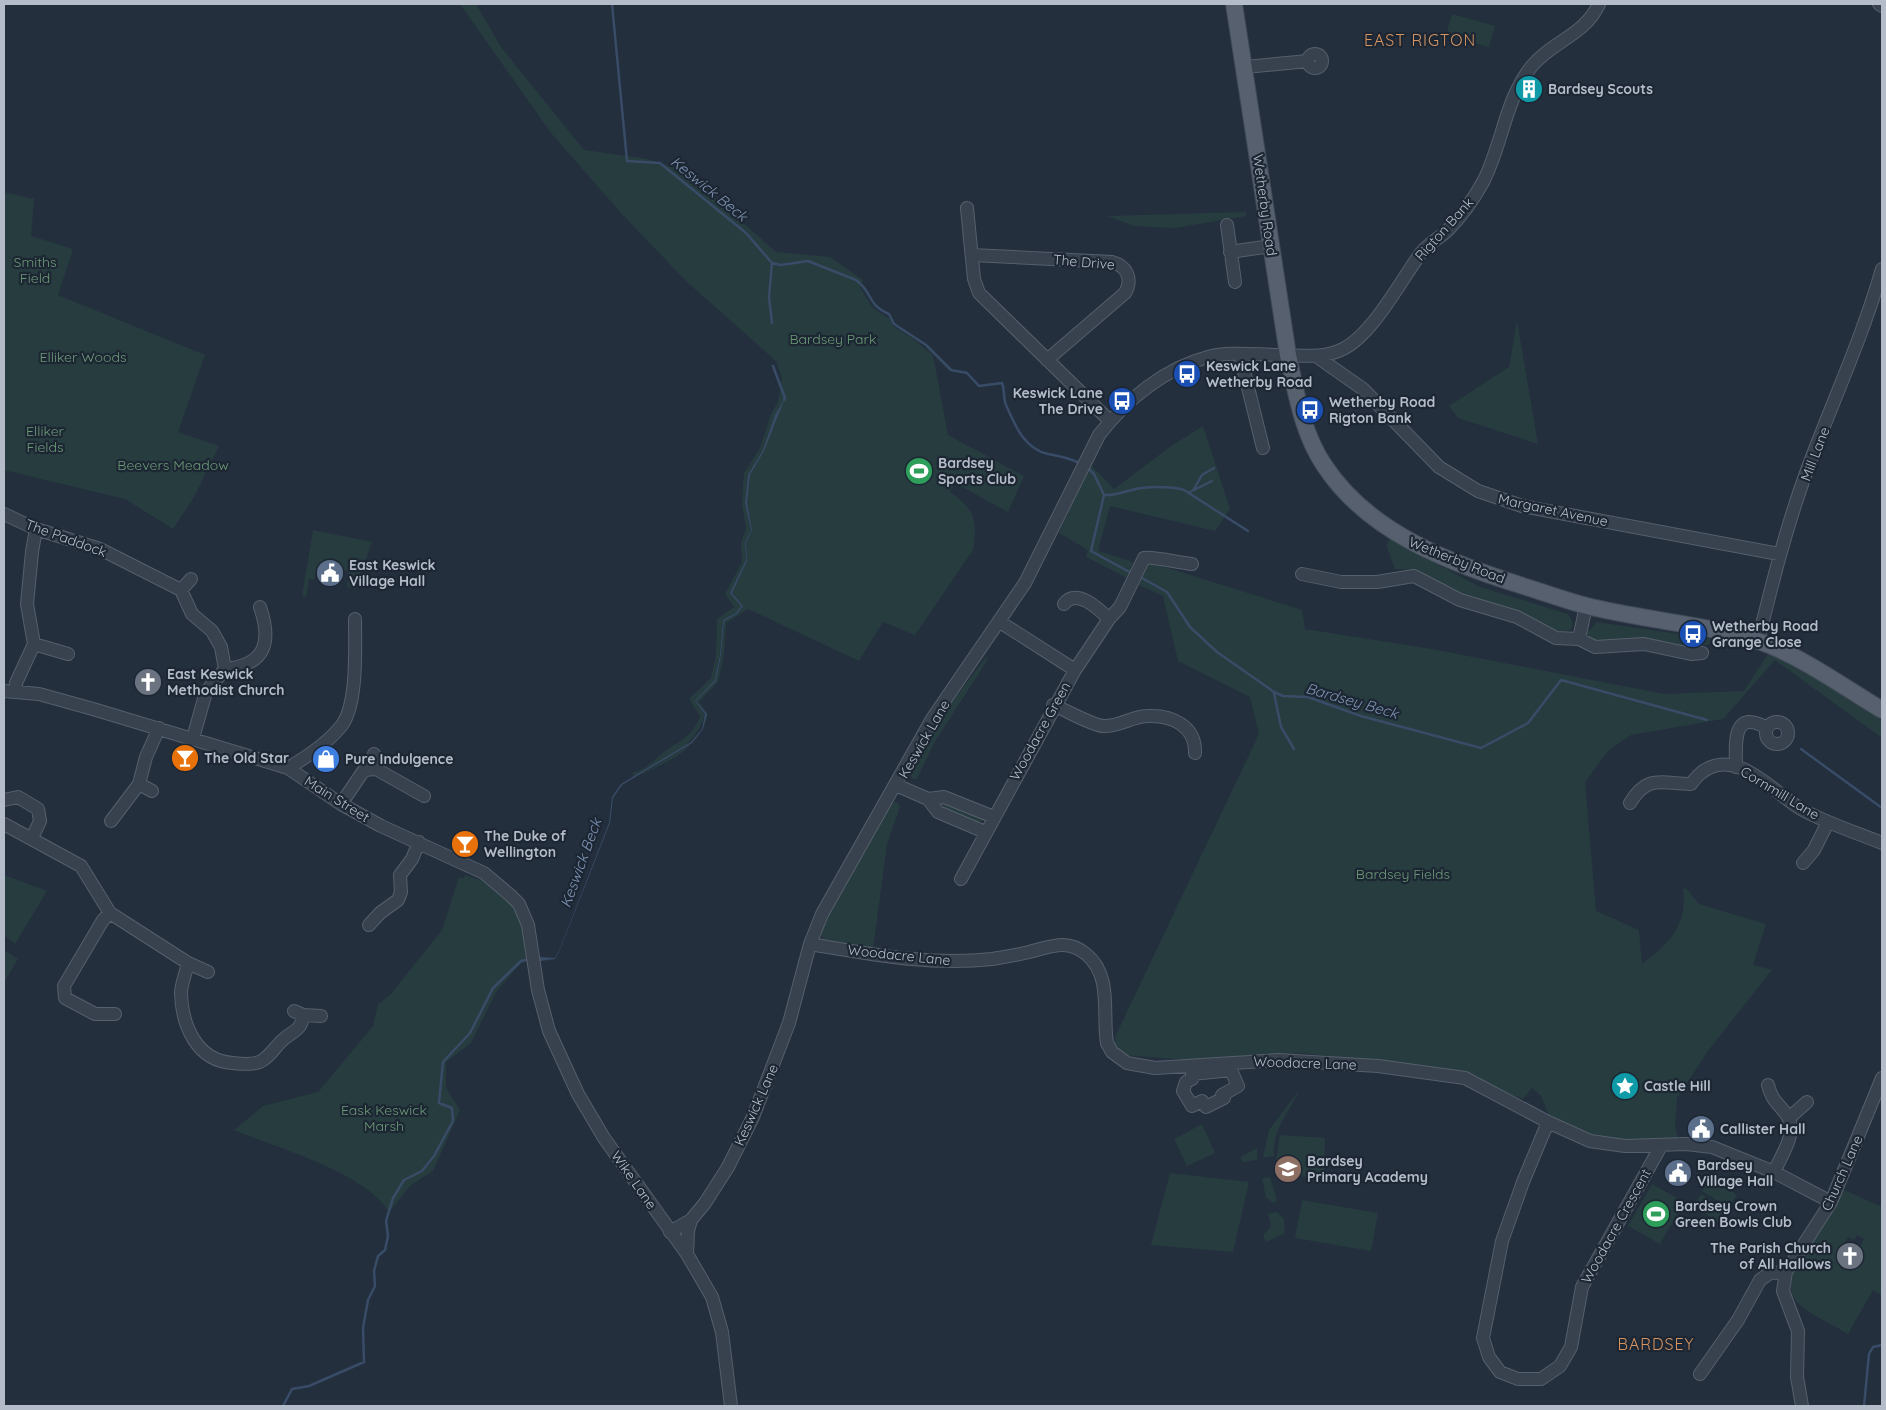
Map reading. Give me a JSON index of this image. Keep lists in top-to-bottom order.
{
  "streets": {
    "main road": ["Wetherby Road"],
    "street": [
      "Rigton Bank",
      "The Drive",
      "Mill Lane",
      "Margaret Avenue",
      "The Paddock",
      "Woodacre Green",
      "Keswick Lane",
      "Cornmill Lane",
      "Main Street",
      "Woodacre Lane",
      "Church Lane",
      "Wike Lane",
      "Woodacre Crescent"
    ]
  },
  "crossings": [
    ["Wetherby Road", "Rigton Bank"],
    ["Wetherby Road", "Mill Lane"],
    ["Wetherby Road", "Keswick Lane"],
    ["Rigton Bank", "Margaret Avenue"],
    ["Rigton Bank", "Keswick Lane"],
    ["Mill Lane", "Margaret Avenue"],
    ["Woodacre Green", "Keswick Lane"],
    ["Keswick Lane", "Woodacre Lane"],
    ["Keswick Lane", "Wike Lane"],
    ["Main Street", "Wike Lane"],
    ["Woodacre Lane", "Church Lane"],
    ["Woodacre Lane", "Woodacre Crescent"]
  ],
  "districts": ["EAST RIGTON", "BARDSEY"],
  "water": ["Keswick Beck", "Bardsey Beck"],
  "parks": [
    "Smiths Field",
    "Bardsey Park",
    "Elliker Woods",
    "Elliker Fields",
    "Beevers Meadow",
    "Bardsey Fields",
    "Eask Keswick Marsh"
  ],
  "places": {
    "building": ["Bardsey Scouts"],
    "bus stop": [
      "Keswick Lane Wetherby Road",
      "Keswick Lane The Drive",
      "Wetherby Road Rigton Bank",
      "Wetherby Road Grange Close"
    ],
    "sports": ["Bardsey Sports Club", "Bardsey Crown Green Bowls Club"],
    "public building": ["East Keswick Village Hall", "Callister Hall", "Bardsey Village Hall"],
    "church": ["East Keswick Methodist Church", "The Parish Church of All Hallows"],
    "bar": ["The Old Star", "The Duke of Wellington"],
    "shop": ["Pure Indulgence"],
    "place": ["Castle Hill"],
    "school or university": ["Bardsey Primary Academy"]
  }
}
